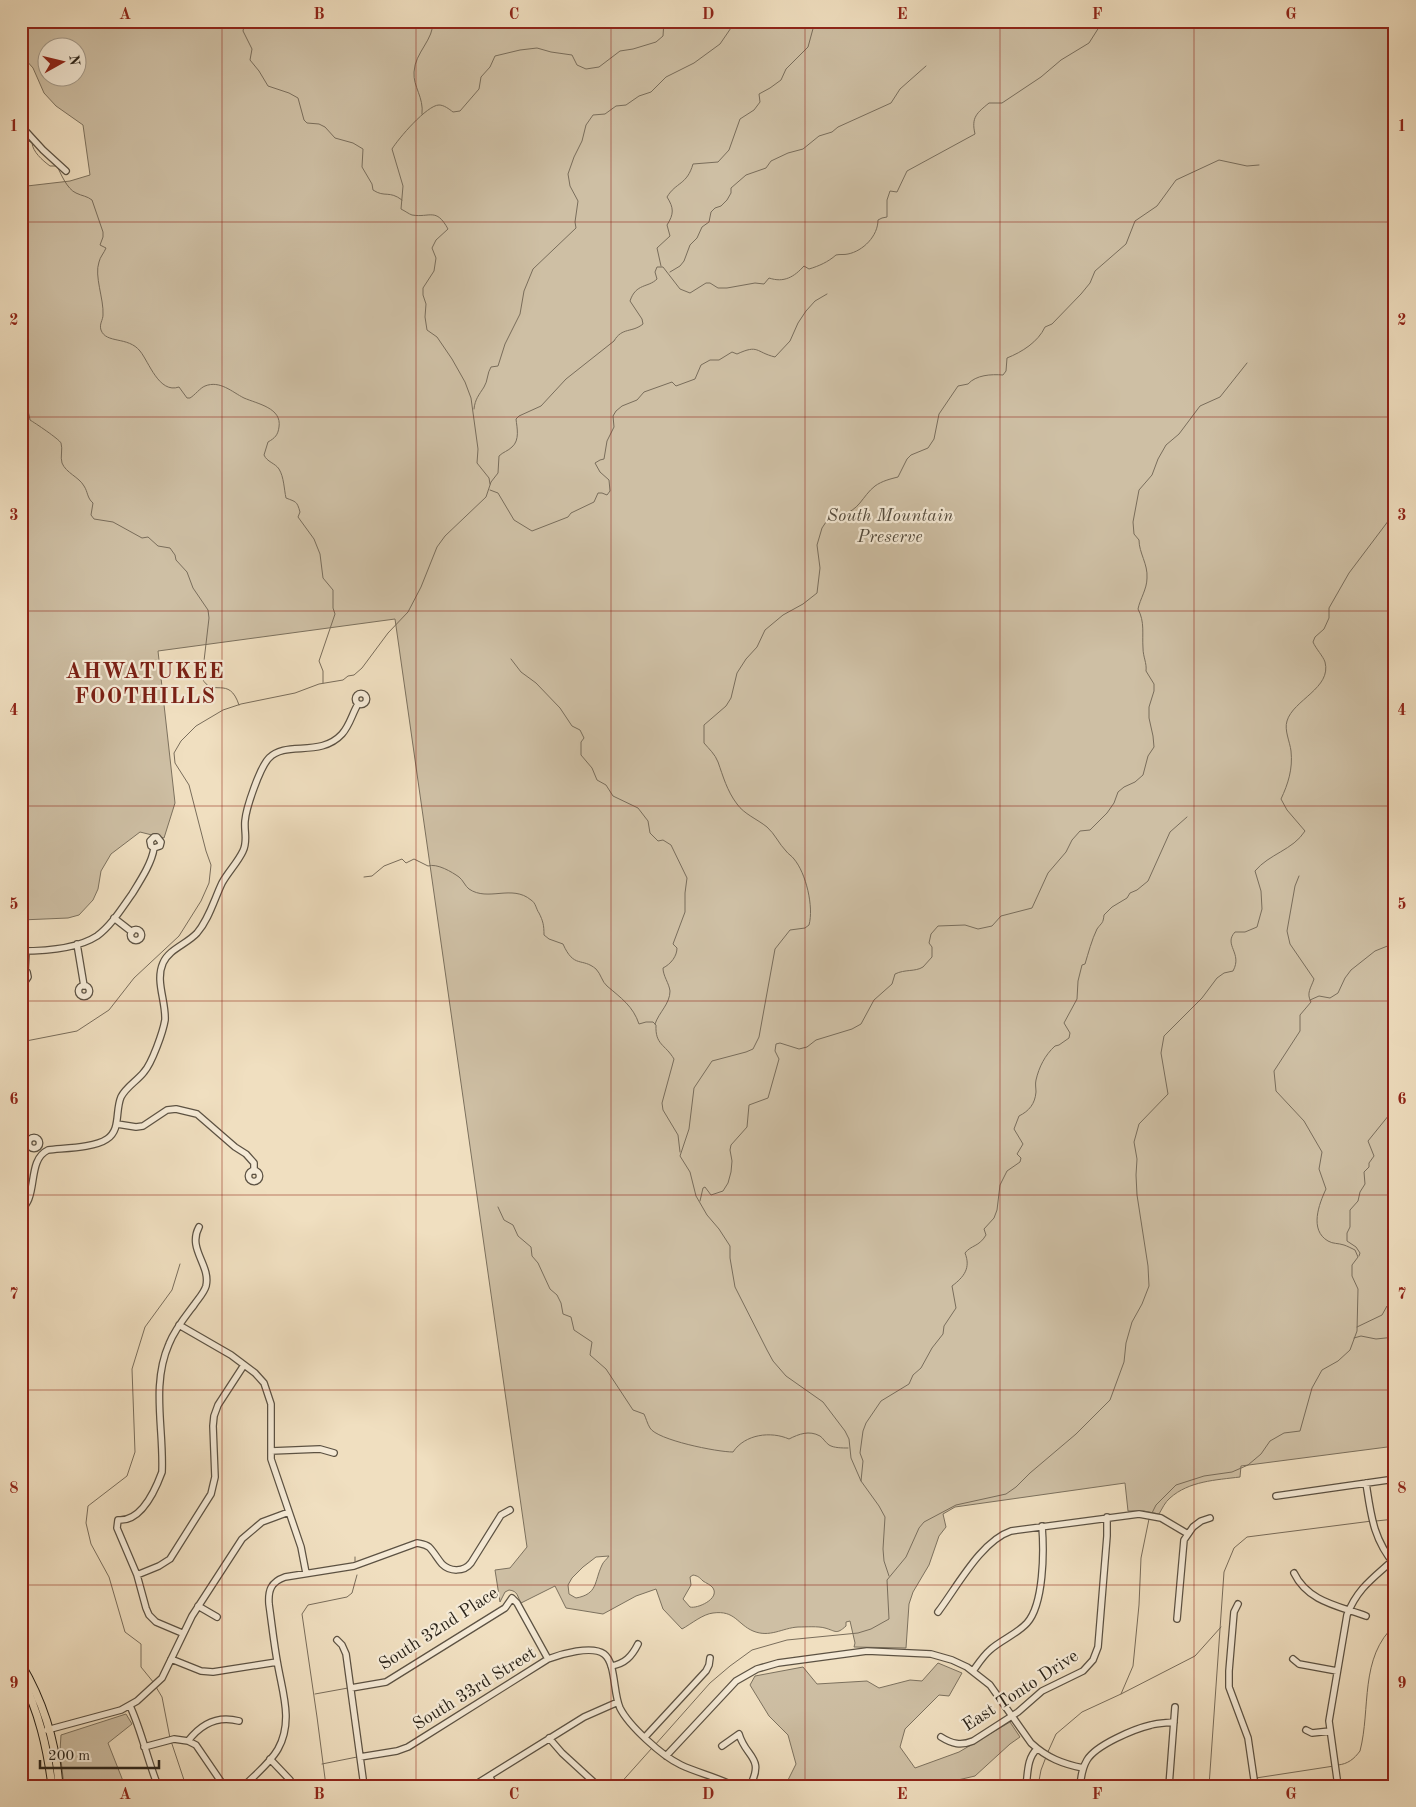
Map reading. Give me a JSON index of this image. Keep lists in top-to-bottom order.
{
  "streets": {
    "street": ["South 32nd Place", "South 33rd Street", "East Tonto Drive"]
  },
  "crossings": [
    ["South 32nd Place", "South 33rd Street"]
  ],
  "districts": ["AHWATUKEE FOOTHILLS"],
  "parks": ["South Mountain Preserve"],
  "scale_bar": "200 m",
  "north": "right",
  "grid": {
    "columns": [
      "A",
      "B",
      "C",
      "D",
      "E",
      "F",
      "G"
    ],
    "rows": [
      "1",
      "2",
      "3",
      "4",
      "5",
      "6",
      "7",
      "8",
      "9"
    ]
  }
}
